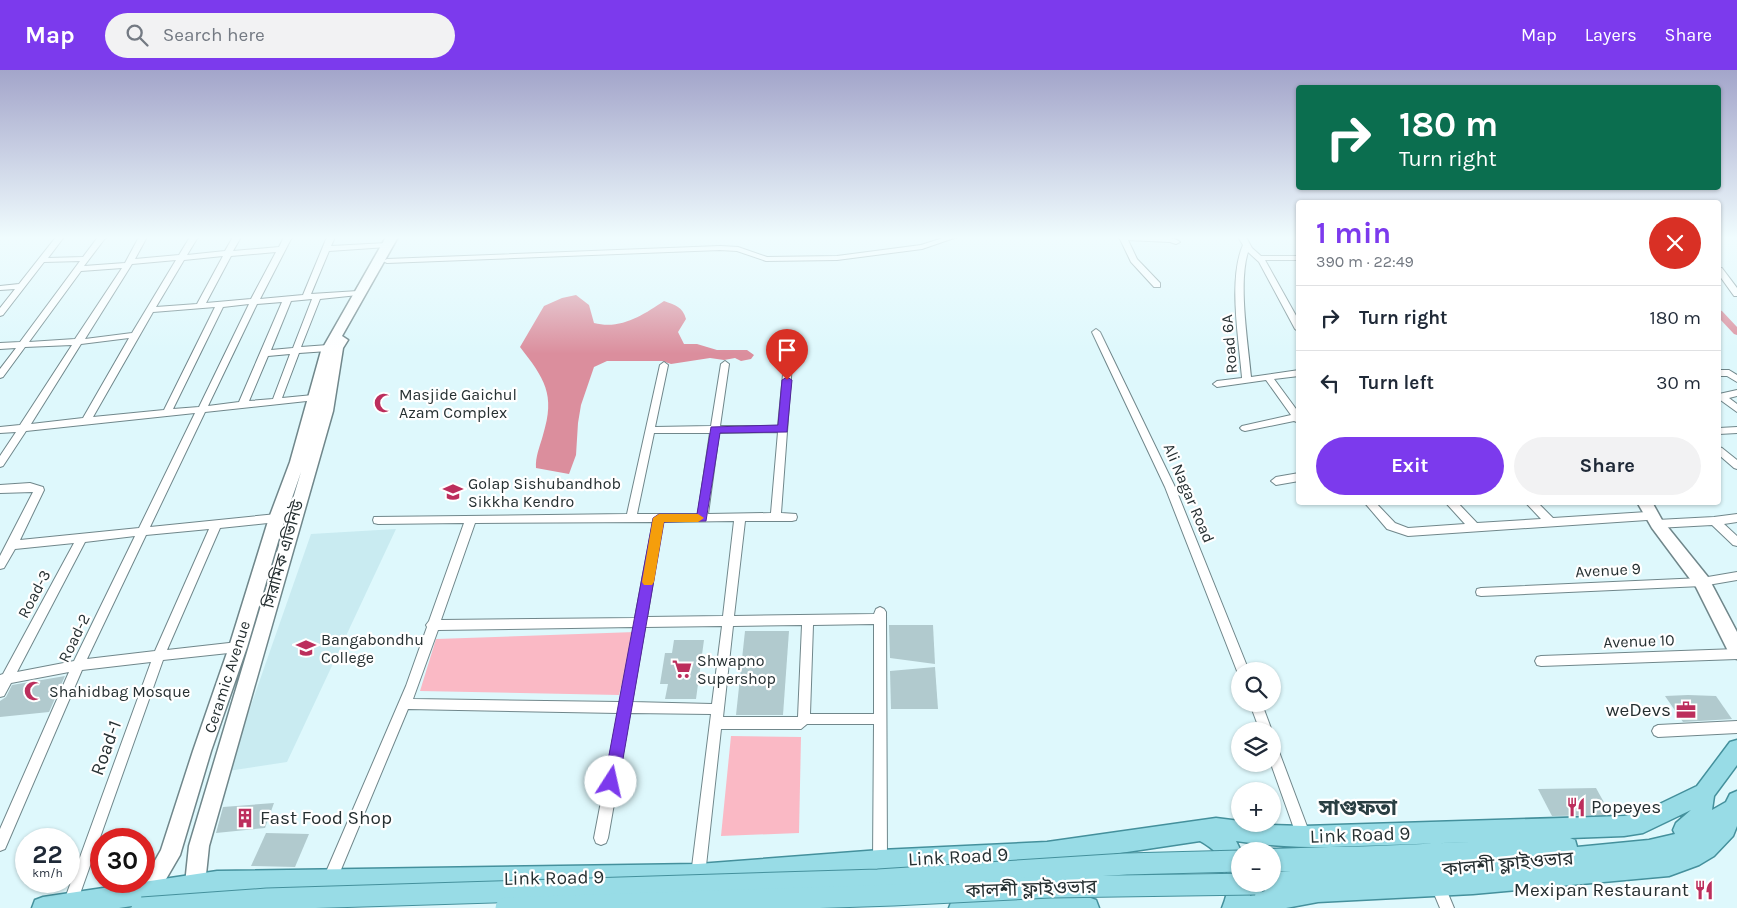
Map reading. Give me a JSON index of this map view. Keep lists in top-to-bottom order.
{
  "streets": {
    "main road": [
      "সিরামিক এভিনিউ",
      "Ceramic Avenue",
      "Link Road 9",
      "কালশী ফ্লাইওভার"
    ],
    "street": [
      "Road 6A",
      "Ali Nagar Road",
      "Avenue 9",
      "Road-3",
      "Road-2",
      "Avenue 10",
      "Road-1"
    ]
  },
  "crossings": [
    ["সিরামিক এভিনিউ", "Link Road 9"],
    ["Ceramic Avenue", "Link Road 9"]
  ],
  "districts": ["সাগুফতা"],
  "places": {
    "mosque": ["Masjide Gaichul Azam Complex", "Shahidbag Mosque"],
    "school or university": ["Golap Sishubandhob Sikkha Kendro", "Bangabondhu College"],
    "supermarket": ["Shwapno Supershop"],
    "office": ["weDevs"],
    "restaurant": ["Popeyes", "Mexipan Restaurant"],
    "building": ["Fast Food Shop"]
  },
  "page": {
    "header": "Map",
    "search": "Search here",
    "nav": ["Map", "Layers", "Share"],
    "turn": ["180 m", "Turn right"],
    "heading": ["1 min", "390 m · 22:49"],
    "list": [
      {
        "name": "Turn right",
        "value": "180 m"
      },
      {
        "name": "Turn left",
        "value": "30 m"
      }
    ],
    "buttons": ["Exit", "Share"],
    "map_buttons": ["+", "−"],
    "speed": "22 km/h",
    "limit": "30"
  }
}
